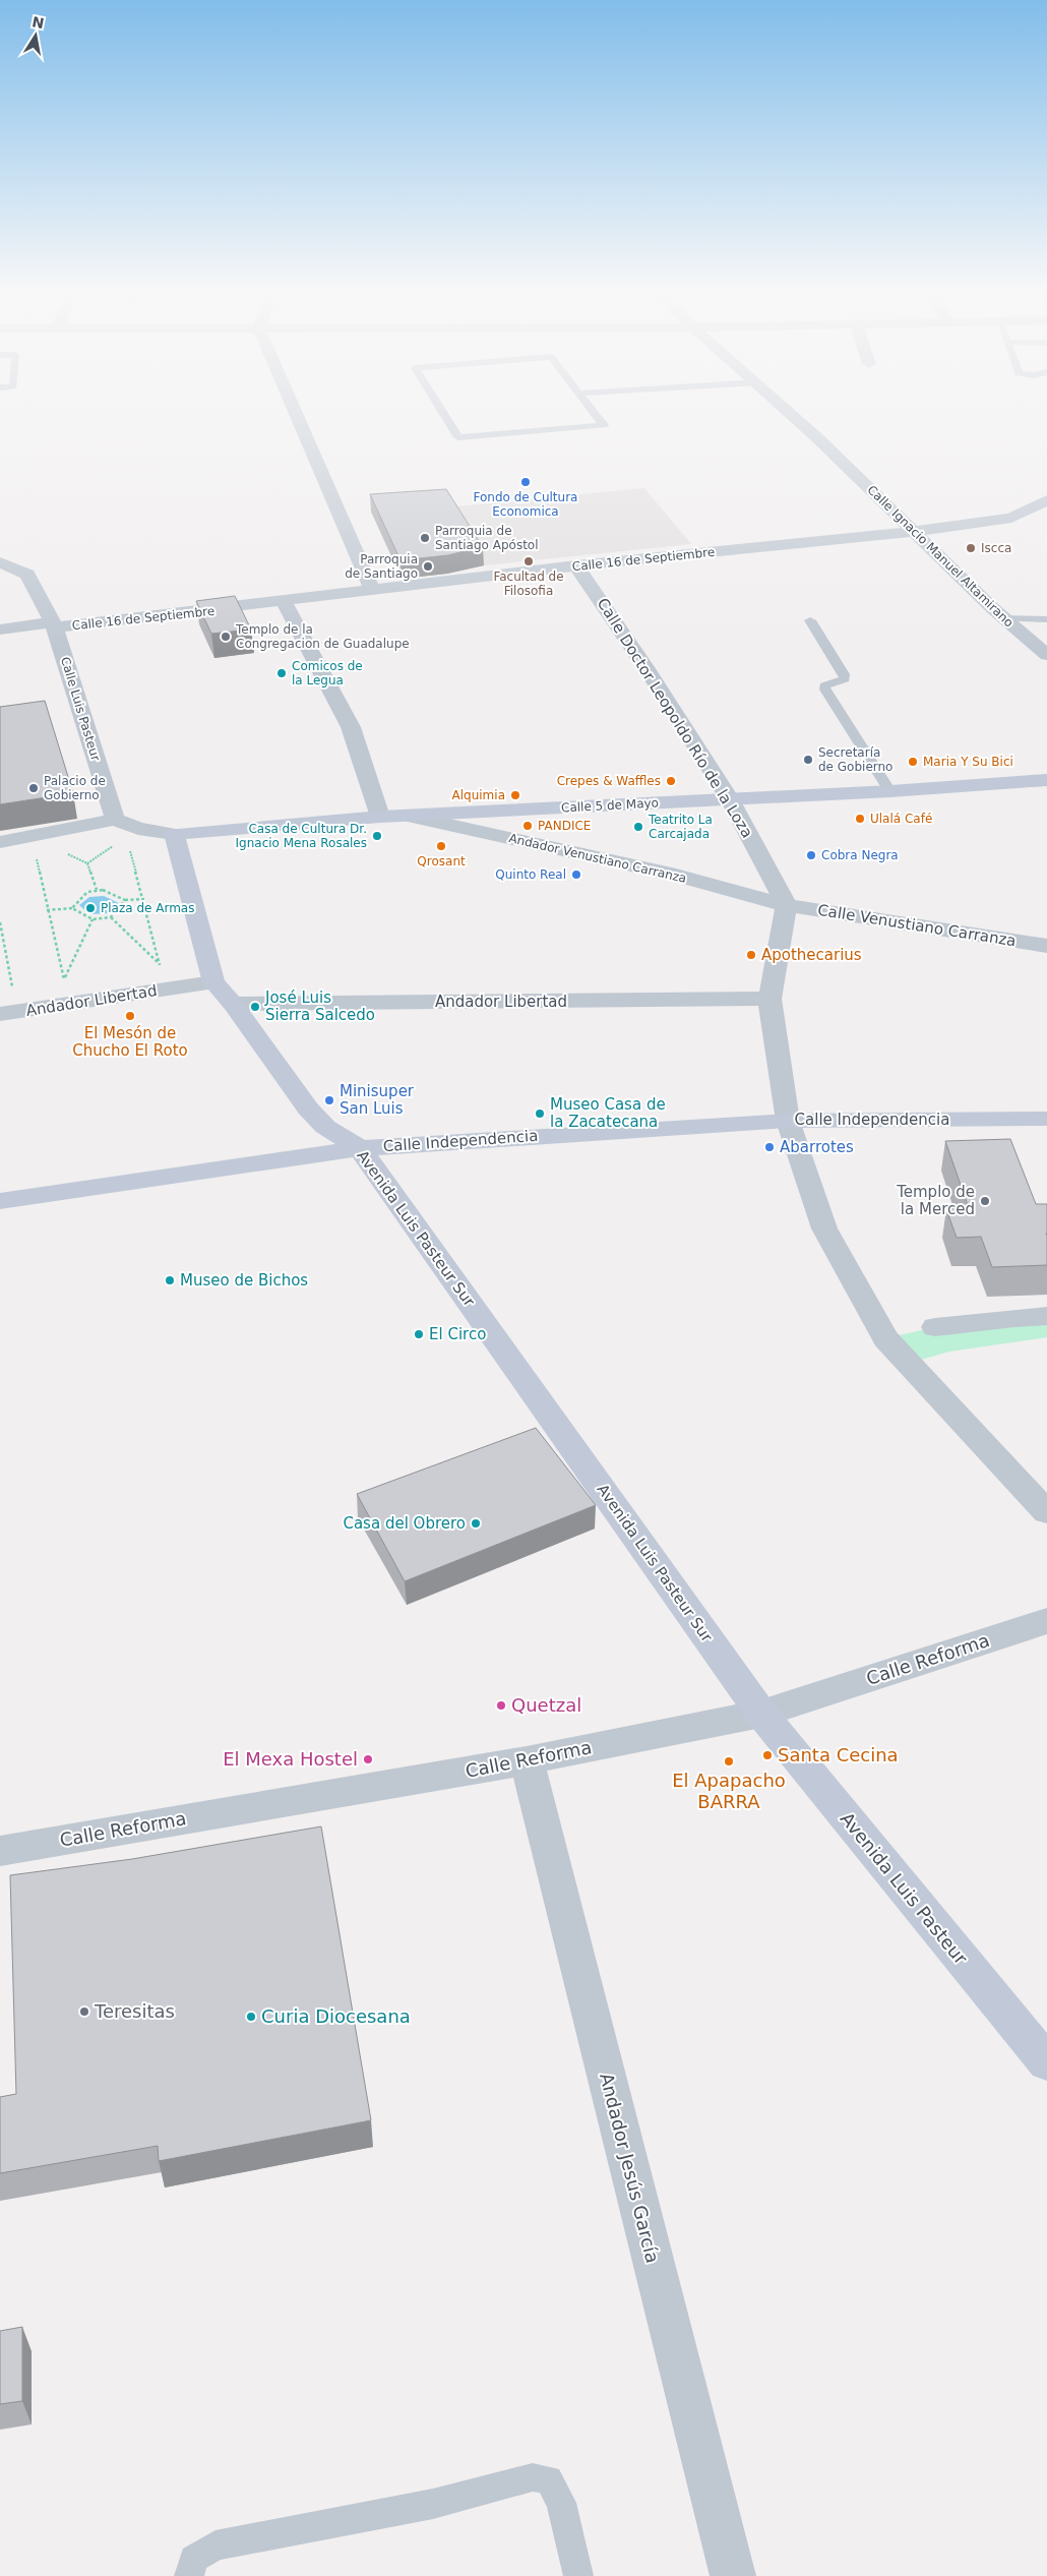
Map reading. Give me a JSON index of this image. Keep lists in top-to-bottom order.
{
  "streets": {
    "street": [
      "Calle Ignacio Manuel Altamirano",
      "Calle 16 de Septiembre",
      "Calle Luis Pasteur",
      "Calle Doctor Leopoldo Río de la Loza",
      "Calle 5 de Mayo",
      "Andador Venustiano Carranza",
      "Calle Venustiano Carranza",
      "Andador Libertad",
      "Calle Independencia",
      "Avenida Luis Pasteur Sur",
      "Calle Reforma",
      "Avenida Luis Pasteur",
      "Andador Jesús García"
    ]
  },
  "crossings": [
    ["Calle Ignacio Manuel Altamirano", "Calle 16 de Septiembre"],
    ["Calle 16 de Septiembre", "Calle Luis Pasteur"],
    ["Calle 16 de Septiembre", "Calle Doctor Leopoldo Río de la Loza"],
    ["Calle Doctor Leopoldo Río de la Loza", "Calle 5 de Mayo"],
    ["Calle Doctor Leopoldo Río de la Loza", "Andador Venustiano Carranza"],
    ["Calle Doctor Leopoldo Río de la Loza", "Calle Venustiano Carranza"],
    ["Calle 5 de Mayo", "Andador Venustiano Carranza"],
    ["Calle 5 de Mayo", "Avenida Luis Pasteur Sur"],
    ["Andador Venustiano Carranza", "Calle Venustiano Carranza"],
    ["Andador Libertad", "Avenida Luis Pasteur Sur"],
    ["Calle Independencia", "Avenida Luis Pasteur Sur"],
    ["Avenida Luis Pasteur Sur", "Calle Reforma"],
    ["Avenida Luis Pasteur Sur", "Avenida Luis Pasteur"],
    ["Calle Reforma", "Avenida Luis Pasteur"],
    ["Calle Reforma", "Andador Jesús García"]
  ],
  "places": [
    "Fondo de Cultura Economica",
    "Parroquia de Santiago Apóstol",
    "Iscca",
    "Facultad de Filosofia",
    "Parroquia de Santiago",
    "Templo de la Congregacion de Guadalupe",
    "Comicos de la Legua",
    "Secretaría de Gobierno",
    "Maria Y Su Bici",
    "Crepes & Waffles",
    "Palacio de Gobierno",
    "Alquimia",
    "Ulalá Café",
    "PANDICE",
    "Teatrito La Carcajada",
    "Casa de Cultura Dr. Ignacio Mena Rosales",
    "Qrosant",
    "Cobra Negra",
    "Quinto Real",
    "Plaza de Armas",
    "Apothecarius",
    "José Luis Sierra Salcedo",
    "El Mesón de Chucho El Roto",
    "Minisuper San Luis",
    "Museo Casa de la Zacatecana",
    "Abarrotes",
    "Templo de la Merced",
    "Museo de Bichos",
    "El Circo",
    "Casa del Obrero",
    "Quetzal",
    "Santa Cecina",
    "El Mexa Hostel",
    "El Apapacho BARRA",
    "Teresitas",
    "Curia Diocesana"
  ],
  "north": "top"
}
